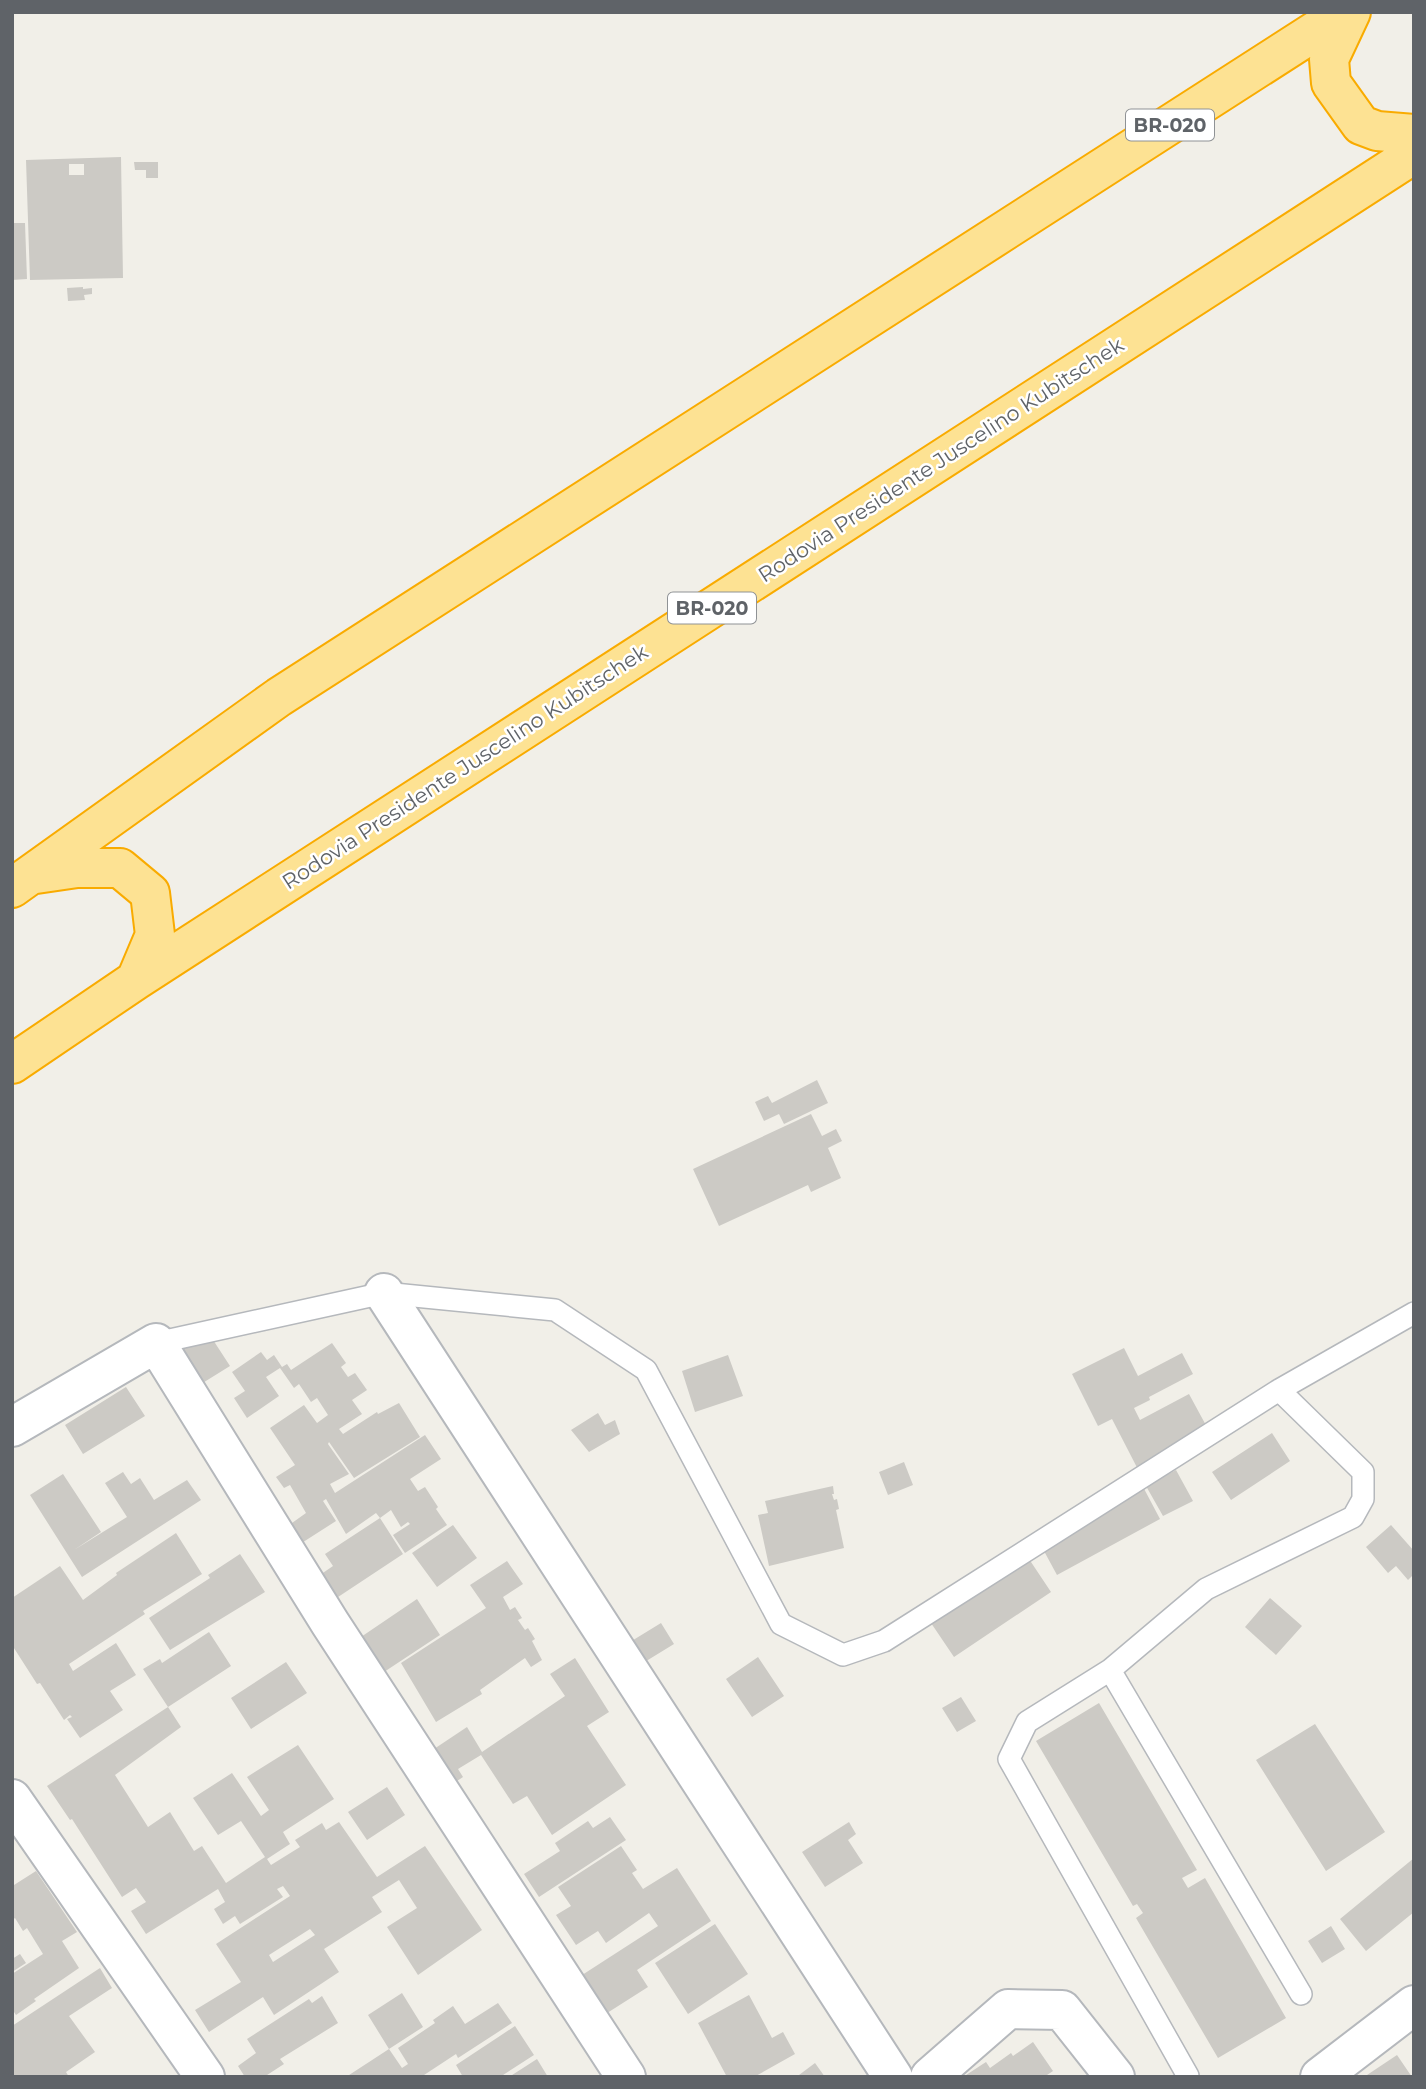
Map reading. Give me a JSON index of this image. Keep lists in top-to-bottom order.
{
  "streets": {
    "highway": ["BR-020", "Rodovia Presidente Juscelino Kubitschek"]
  }
}
